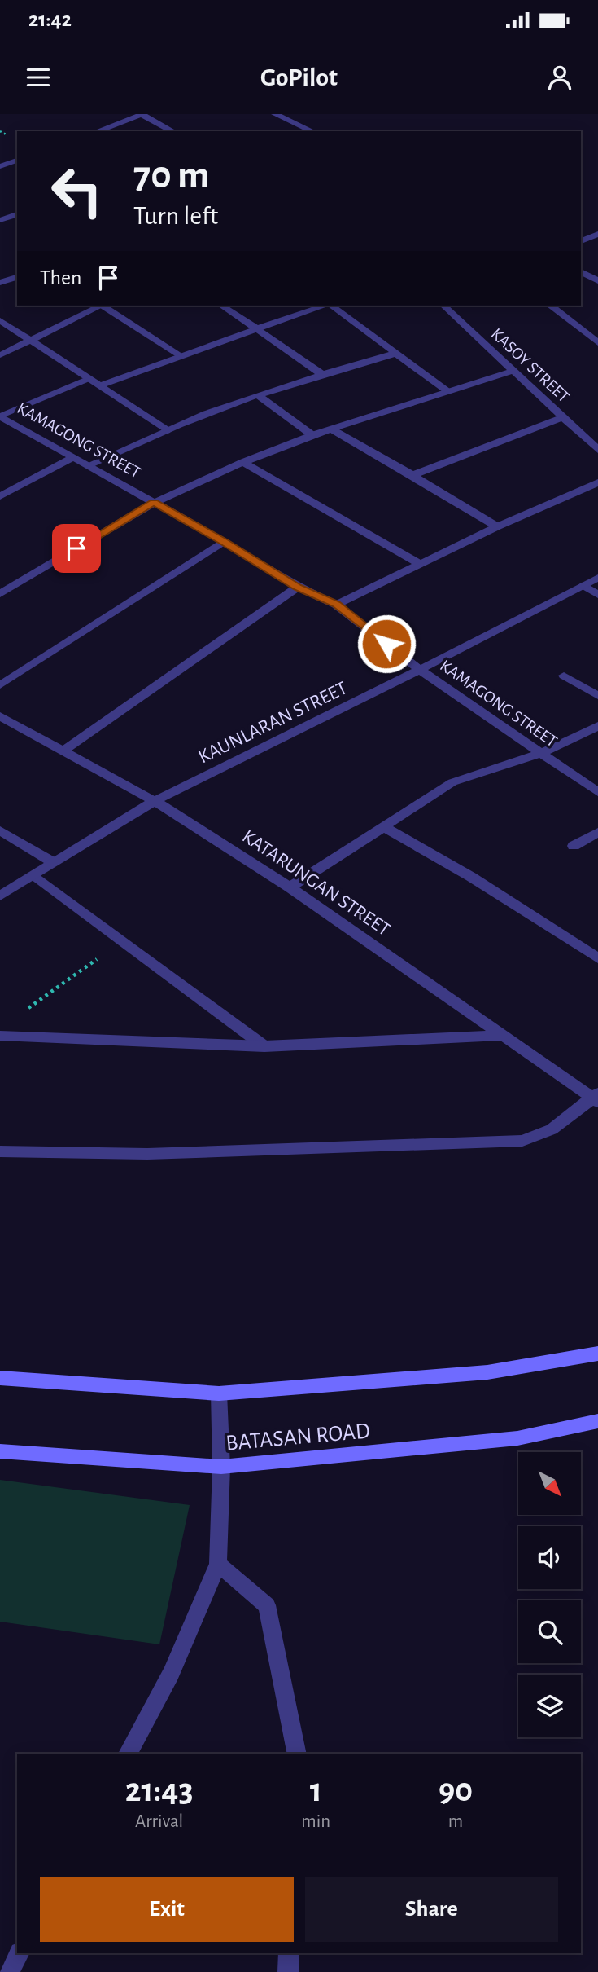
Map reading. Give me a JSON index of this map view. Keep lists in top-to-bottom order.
{
  "streets": {
    "main road": ["BATASAN ROAD"],
    "street": [
      "KASOY STREET",
      "KAMAGONG STREET",
      "KAUNLARAN STREET",
      "KATARUNGAN STREET"
    ]
  },
  "crossings": [
    ["KAMAGONG STREET", "KAUNLARAN STREET"],
    ["KAUNLARAN STREET", "KATARUNGAN STREET"]
  ],
  "north": "bottom right",
  "page": {
    "status": "21:42",
    "header": "GoPilot",
    "turn": ["70 m", "Turn left"],
    "then": "Then",
    "eta": [
      "21:43",
      "Arrival",
      "1",
      "min",
      "90",
      "m"
    ],
    "buttons": ["Exit", "Share"]
  }
}
